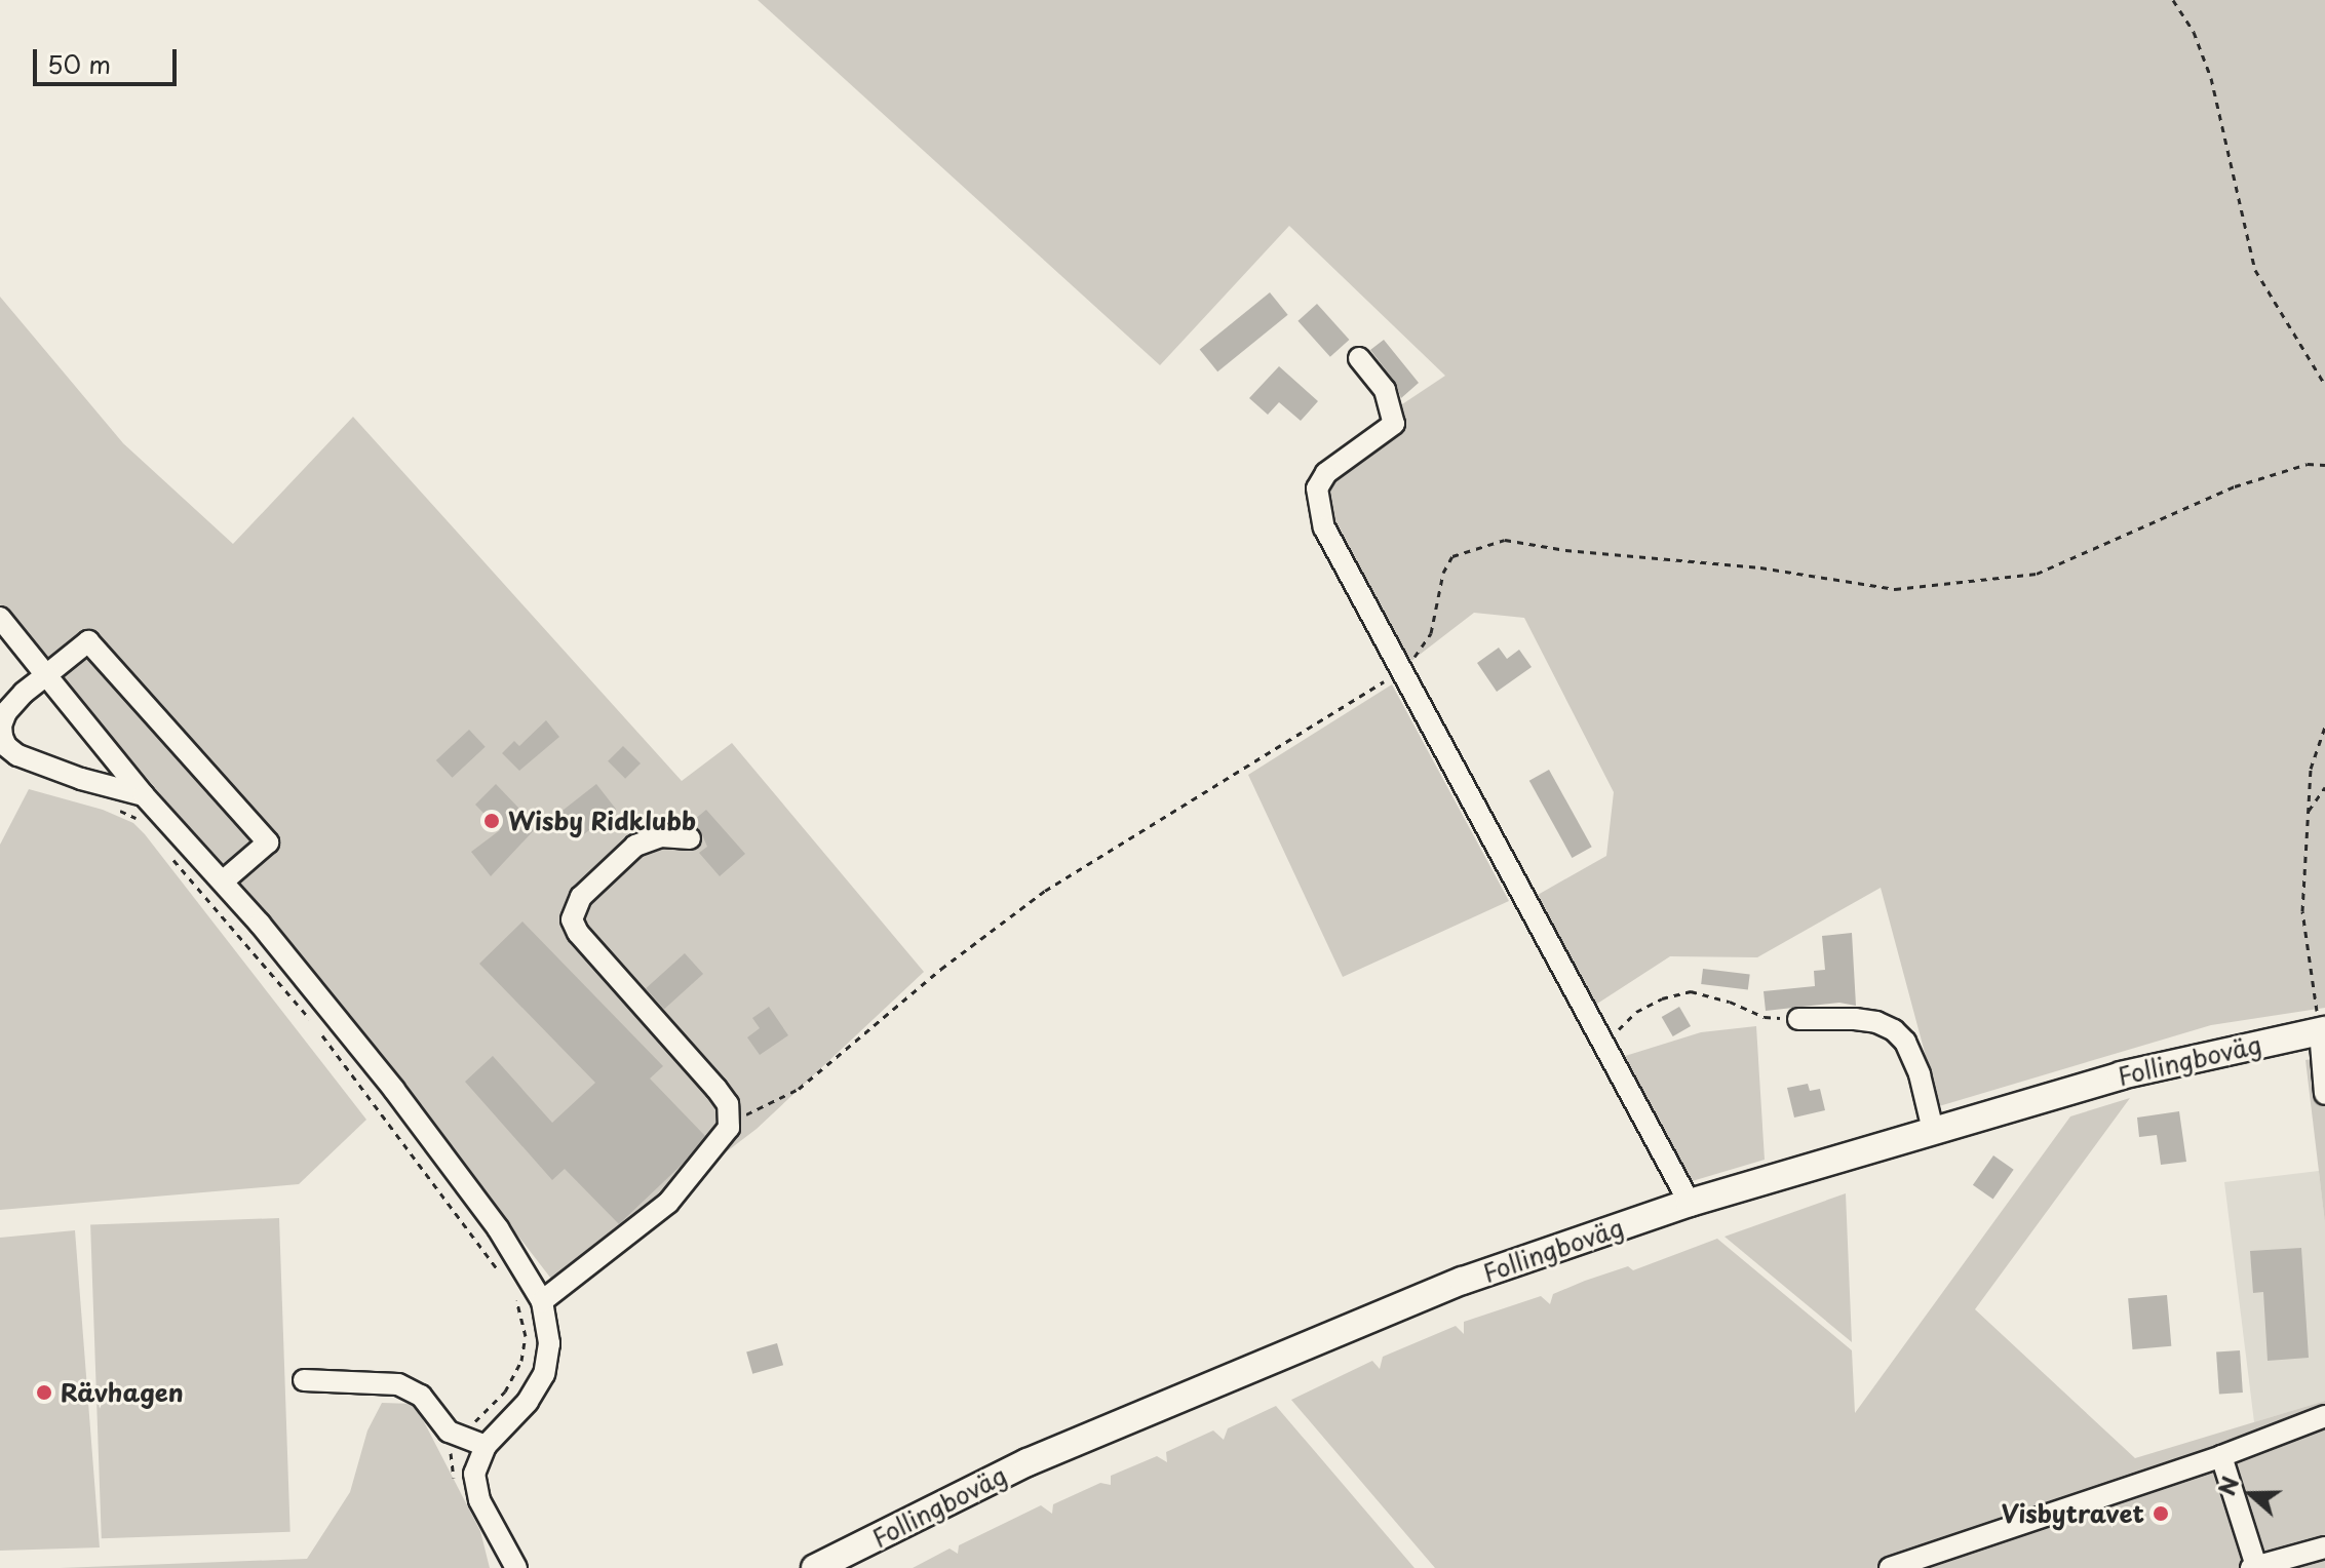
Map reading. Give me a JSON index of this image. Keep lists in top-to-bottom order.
{
  "streets": {
    "main road": ["Follingboväg"]
  },
  "places": ["Wisby Ridklubb", "Rävhagen", "Visbytravet"],
  "scale_bar": "50 m",
  "north": "left"
}
